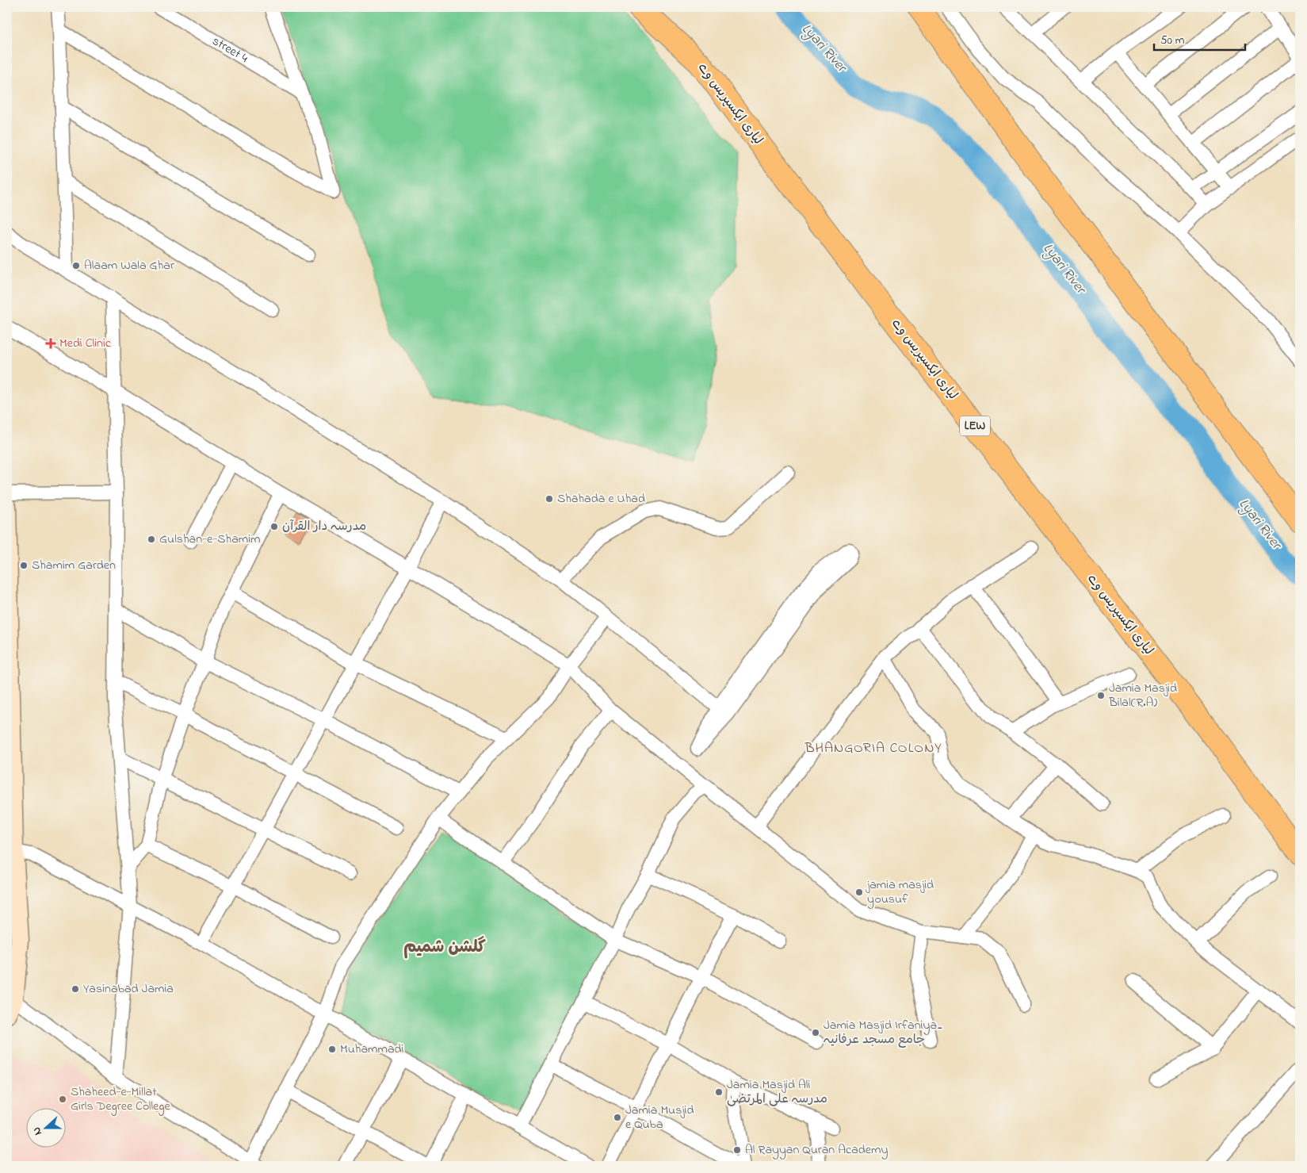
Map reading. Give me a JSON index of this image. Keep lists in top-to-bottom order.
{
  "streets": {
    "highway": ["لیاری ایکسپریس وے", "LEW"],
    "street": ["street 4"]
  },
  "districts": ["BHANGORIA COLONY", "گلشن شمیم"],
  "water": ["Lyari River"],
  "places": {
    "other": [
      "Alaam Wala Ghar",
      "Shahada e Uhad",
      "مدرسہ دار القرآن",
      "Gulshan-e-Shamim",
      "Shamim Garden",
      "Jamia Masjid Bilal(R.A)",
      "jamia masjid yousuf",
      "Yasinabad Jamia",
      "Jamia Masjid Irfaniya۔ جامع مسجد عرفانیہ",
      "Muhammadi",
      "Jamia Masjid Ali مدرسہ علی المرتضیٰ",
      "Shaheed-e-Millat Girls Degree College",
      "Jamia Musjid e Quba",
      "Al Rayyan Quran Academy"
    ],
    "health": ["Medi Clinic"]
  },
  "scale_bar": "50 m",
  "north": "left"
}
